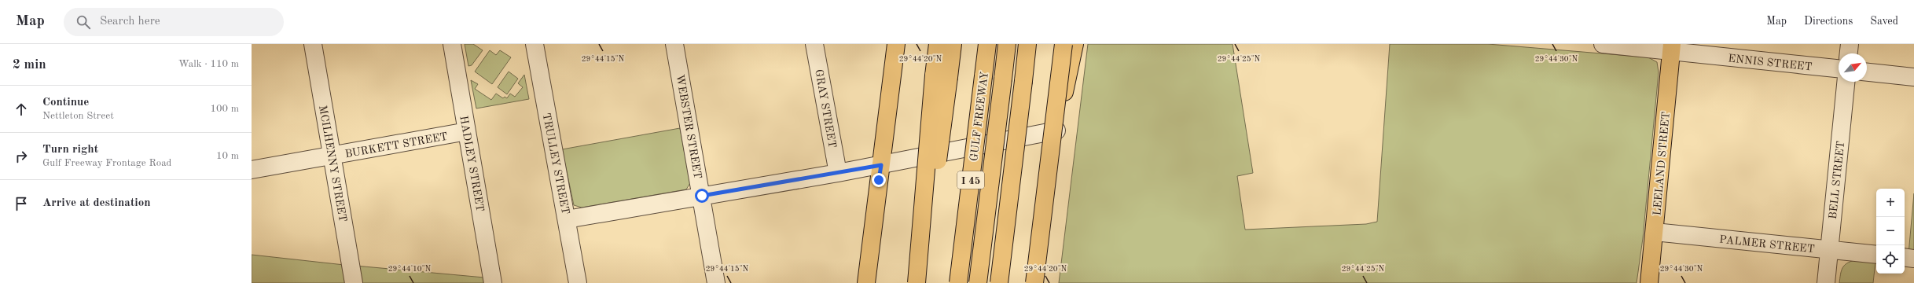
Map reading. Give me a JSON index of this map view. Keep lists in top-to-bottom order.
{
  "streets": {
    "main road": ["GULF FREEWAY", "LEELAND STREET", "I 45"],
    "street": [
      "ENNIS STREET",
      "GRAY STREET",
      "WEBSTER STREET",
      "BURKETT STREET",
      "MCILHENNY STREET",
      "HADLEY STREET",
      "TRULLEY STREET",
      "BELL STREET",
      "PALMER STREET"
    ]
  },
  "crossings": [
    ["ENNIS STREET", "LEELAND STREET"],
    ["BURKETT STREET", "MCILHENNY STREET"],
    ["BURKETT STREET", "HADLEY STREET"],
    ["LEELAND STREET", "PALMER STREET"],
    ["BELL STREET", "PALMER STREET"]
  ],
  "north": "top right",
  "page": {
    "header": "Map",
    "search": "Search here",
    "nav": ["Map", "Directions", "Saved"],
    "heading": ["2 min", "Walk · 110 m"],
    "list": [
      ["Continue", "Nettleton Street", "100 m"],
      ["Turn right", "Gulf Freeway Frontage Road", "10 m"],
      "Arrive at destination"
    ],
    "map_buttons": ["+", "−"]
  },
  "coordinates": [
    "29°44'30\"N",
    "29°44'15\"N",
    "29°44'20\"N",
    "29°44'25\"N",
    "29°44'10\"N"
  ]
}
